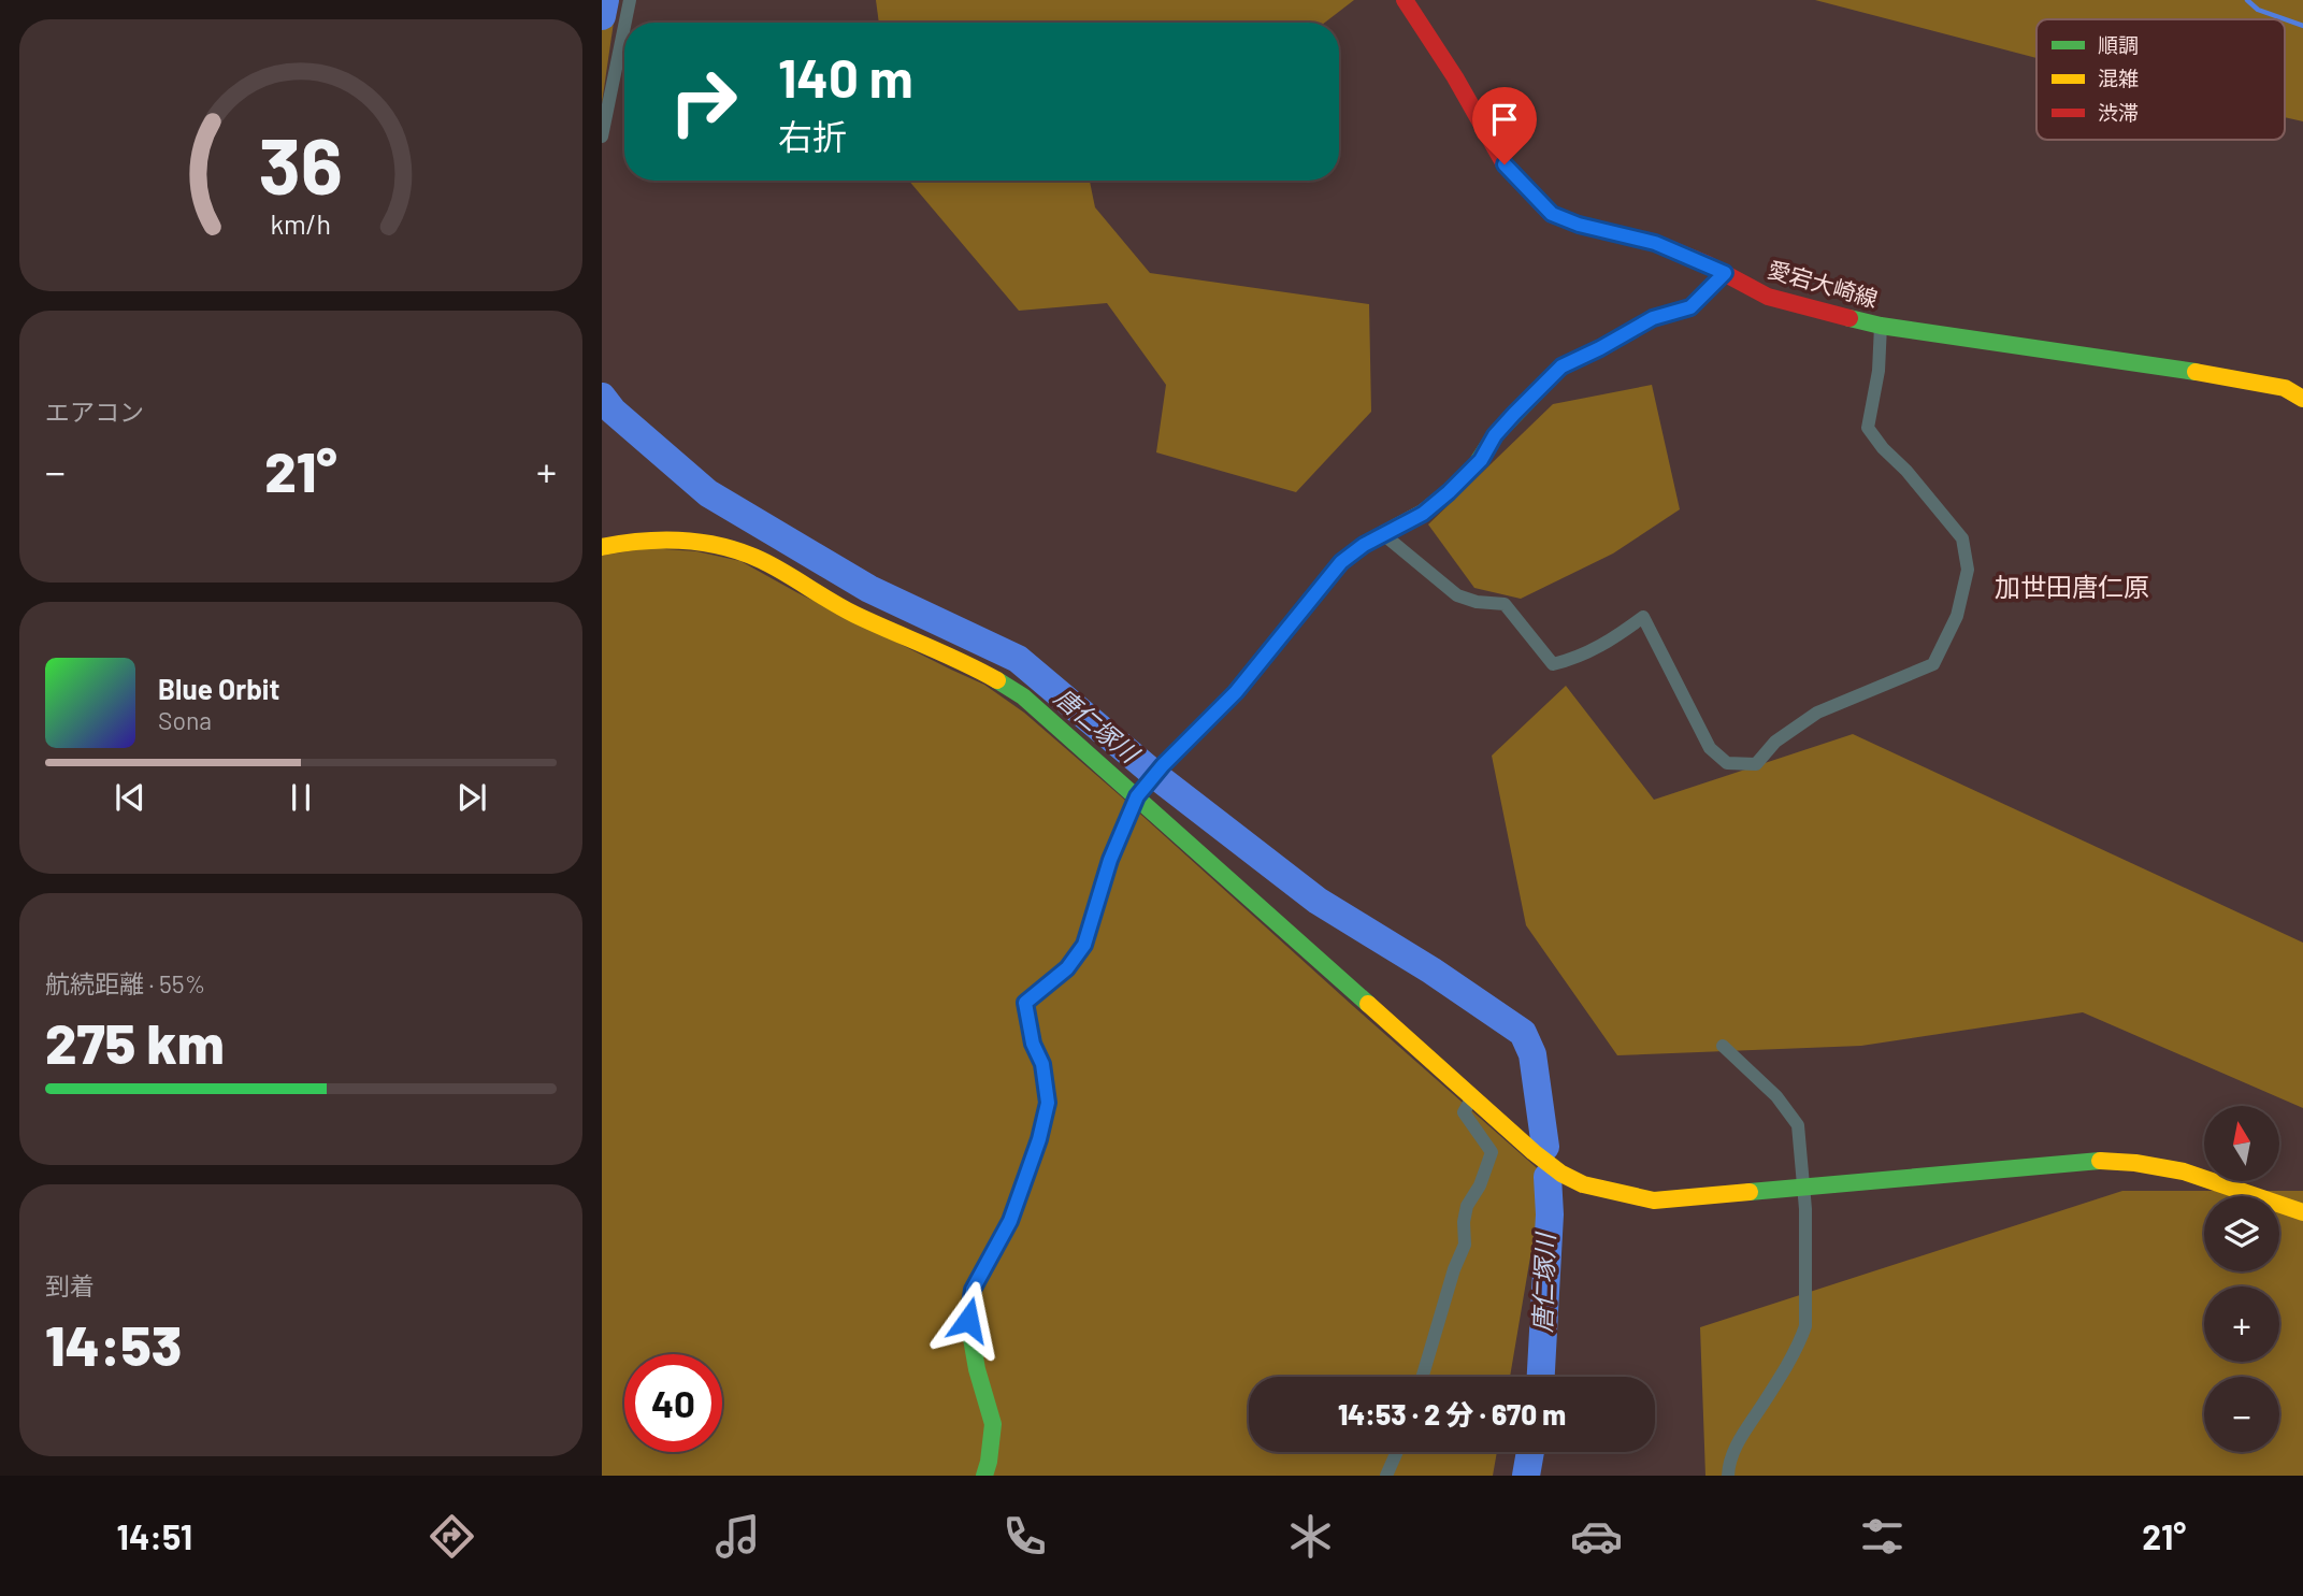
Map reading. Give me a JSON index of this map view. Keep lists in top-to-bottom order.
{
  "streets": {
    "street": ["愛宕大崎線"]
  },
  "districts": ["加世田唐仁原"],
  "water": ["唐仁塚川"],
  "legend": ["順調", "混雑", "渋滞"],
  "north": "top",
  "page": {
    "turn": ["140 m", "右折"],
    "tile": [
      "エアコン",
      ["航続距離 · 55%", "275 km"],
      ["到着", "14:53"]
    ],
    "heat": ["−", "21°", "+"],
    "song": ["Blue Orbit", "Sona"],
    "map_buttons": ["+", "−"],
    "limit": "40",
    "trip": "14:53 · 2 分 · 670 m",
    "tabs": ["14:51", "21°"],
    "gauge": ["36", "km/h"]
  }
}
